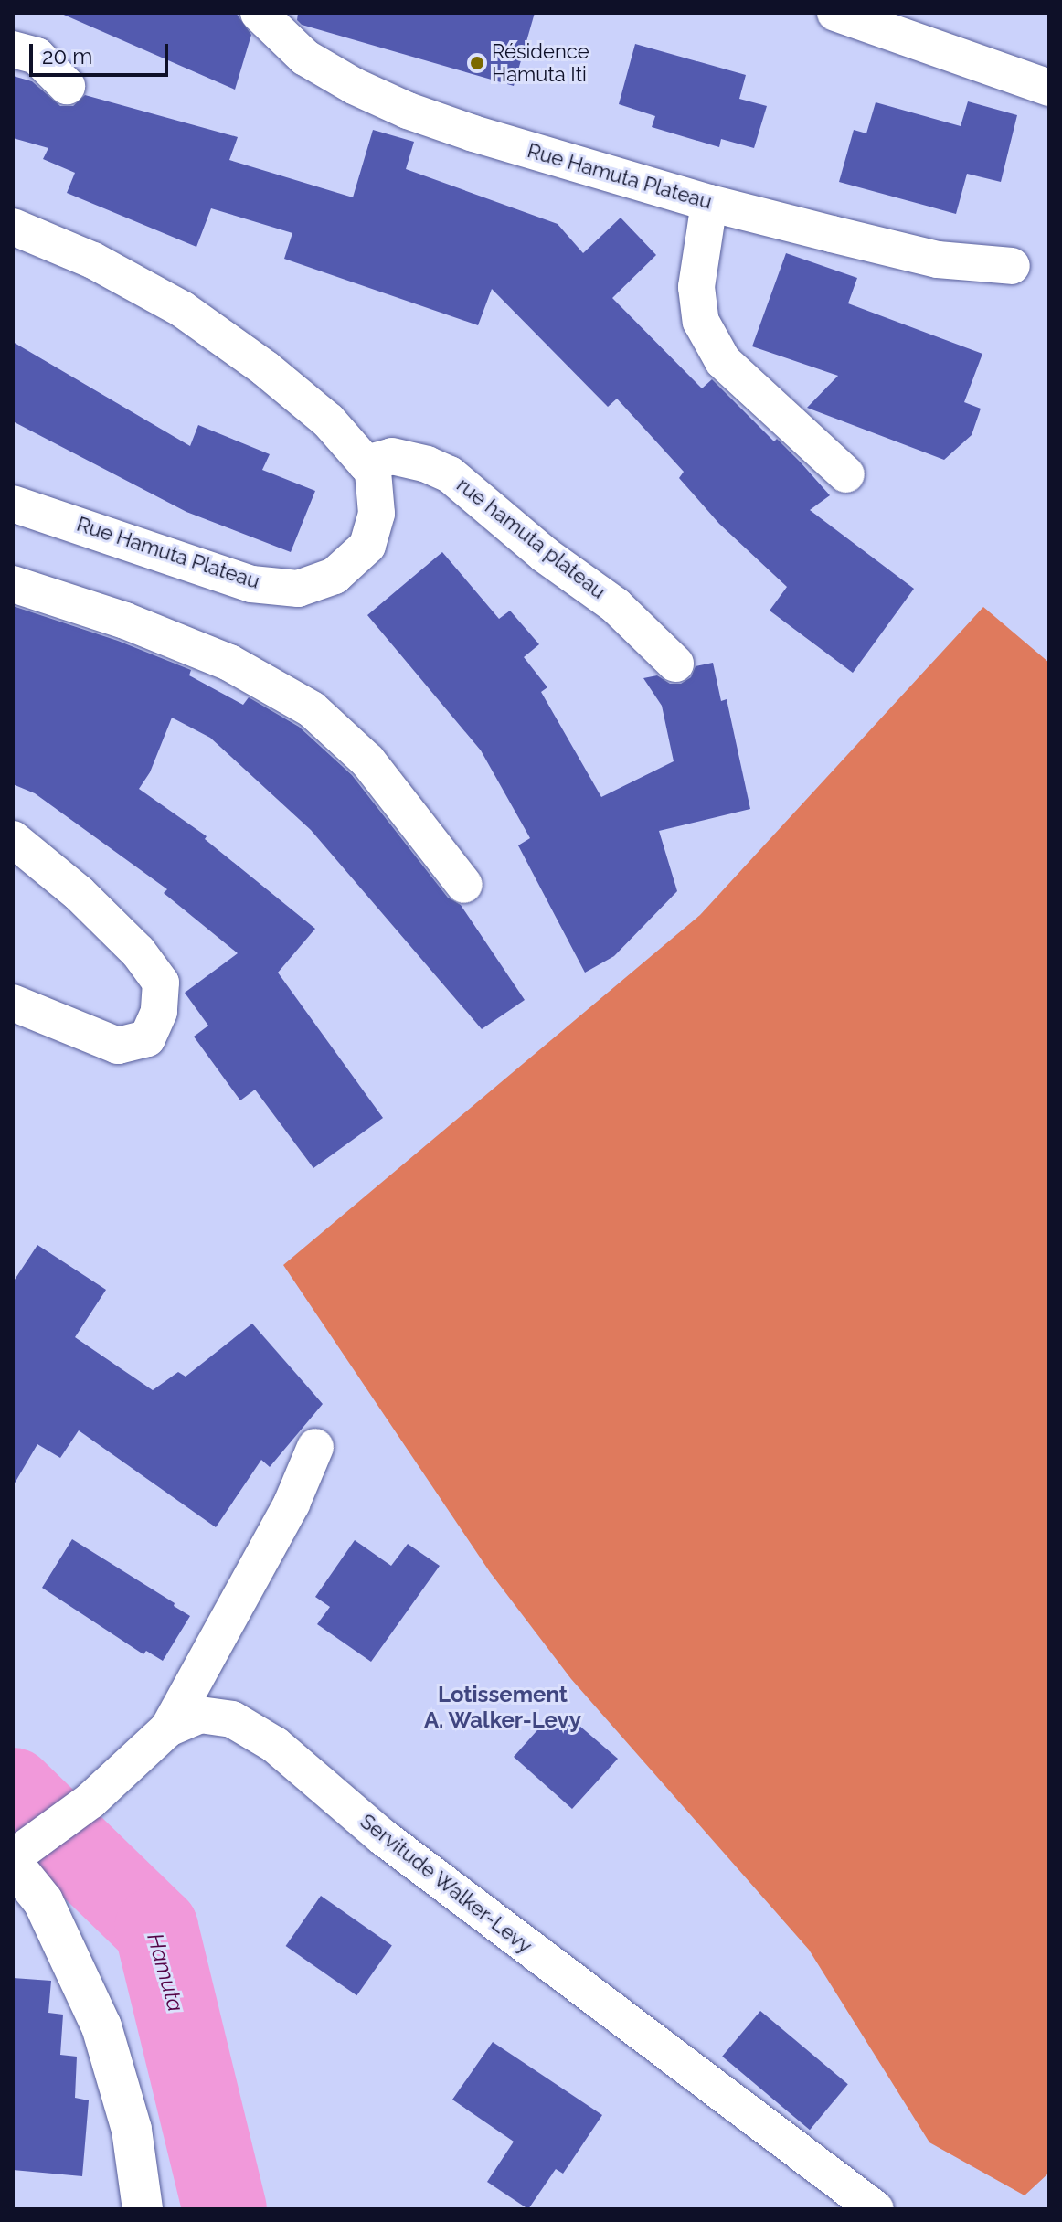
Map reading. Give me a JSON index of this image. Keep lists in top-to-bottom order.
{
  "streets": {
    "street": ["Rue Hamuta Plateau", "rue hamuta plateau", "Servitude Walker-Levy"]
  },
  "crossings": [
    ["Rue Hamuta Plateau", "rue hamuta plateau"]
  ],
  "districts": ["Lotissement A. Walker-Levy"],
  "water": ["Hamuta"],
  "places": ["Résidence Hamuta Iti"],
  "scale_bar": "20 m"
}
